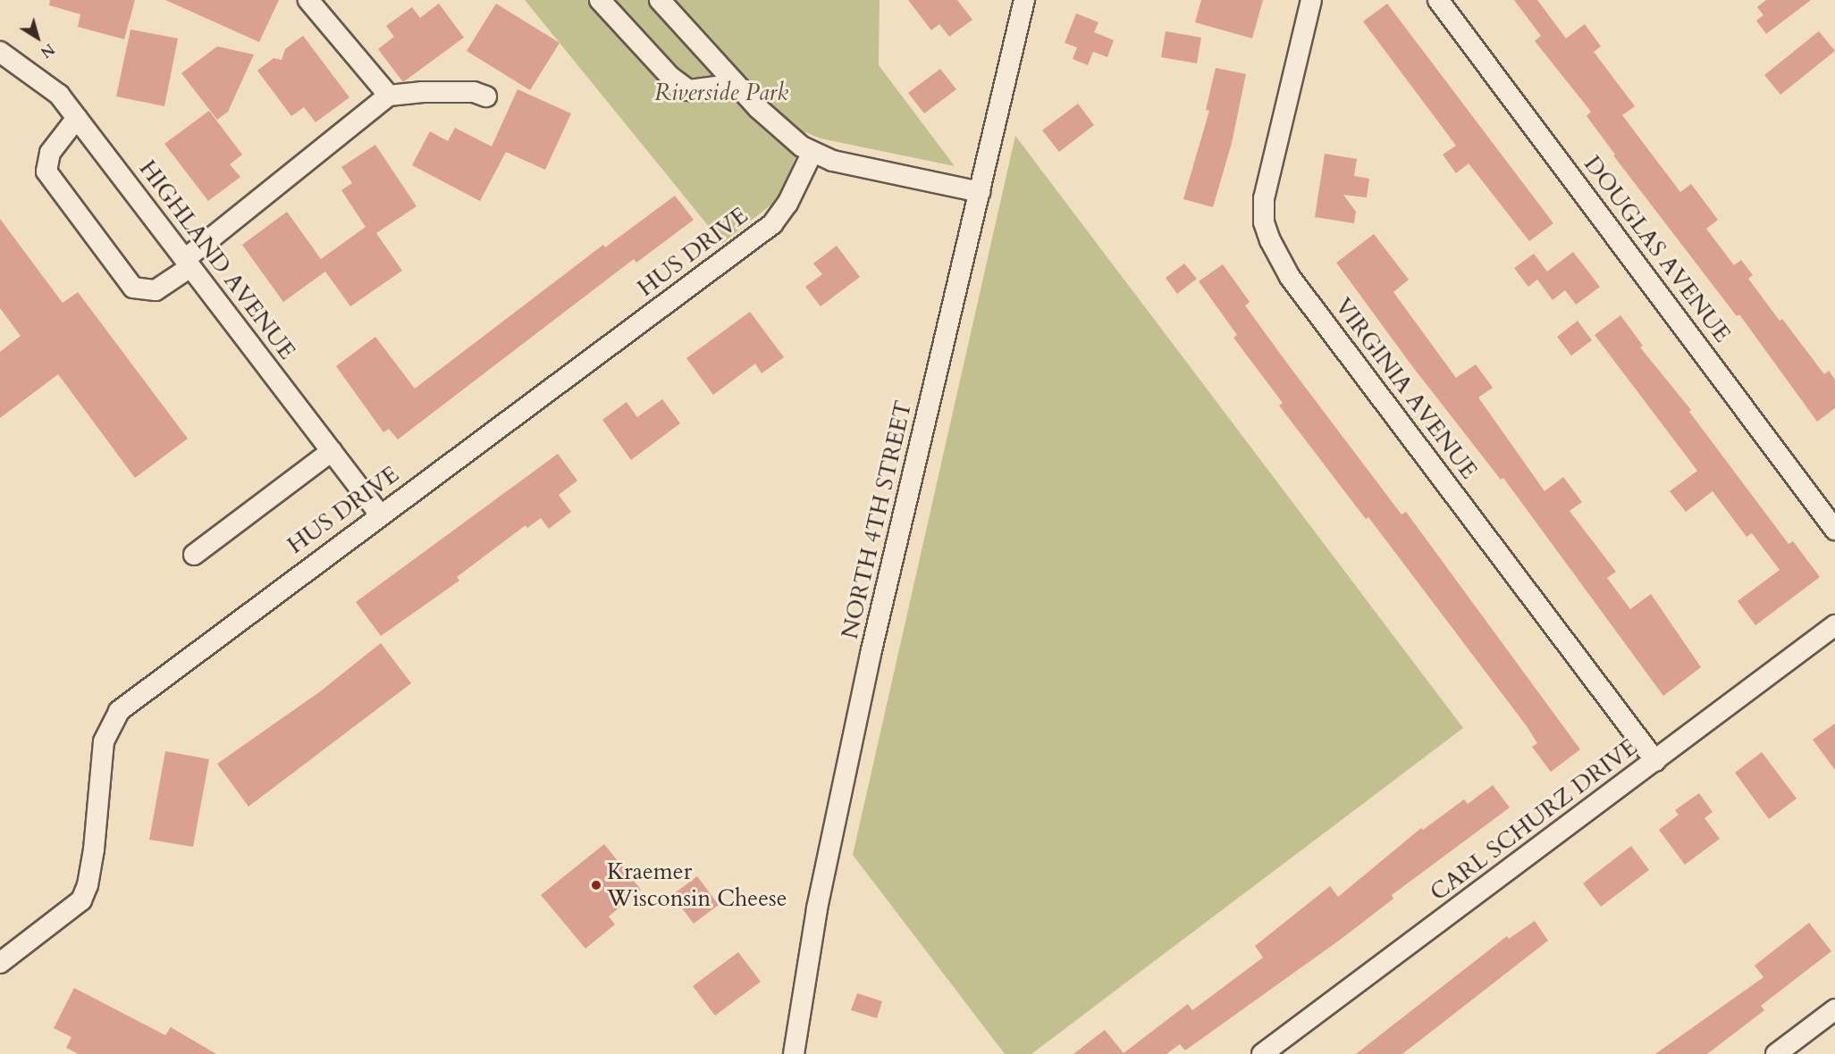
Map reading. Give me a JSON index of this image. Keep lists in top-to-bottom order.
{
  "streets": {
    "street": [
      "DOUGLAS AVENUE",
      "HUS DRIVE",
      "HIGHLAND AVENUE",
      "VIRGINIA AVENUE",
      "NORTH 4TH STREET",
      "CARL SCHURZ DRIVE"
    ]
  },
  "crossings": [
    ["HUS DRIVE", "HIGHLAND AVENUE"],
    ["VIRGINIA AVENUE", "CARL SCHURZ DRIVE"]
  ],
  "parks": ["Riverside Park"],
  "places": ["Kraemer Wisconsin Cheese"],
  "north": "bottom right"
}
